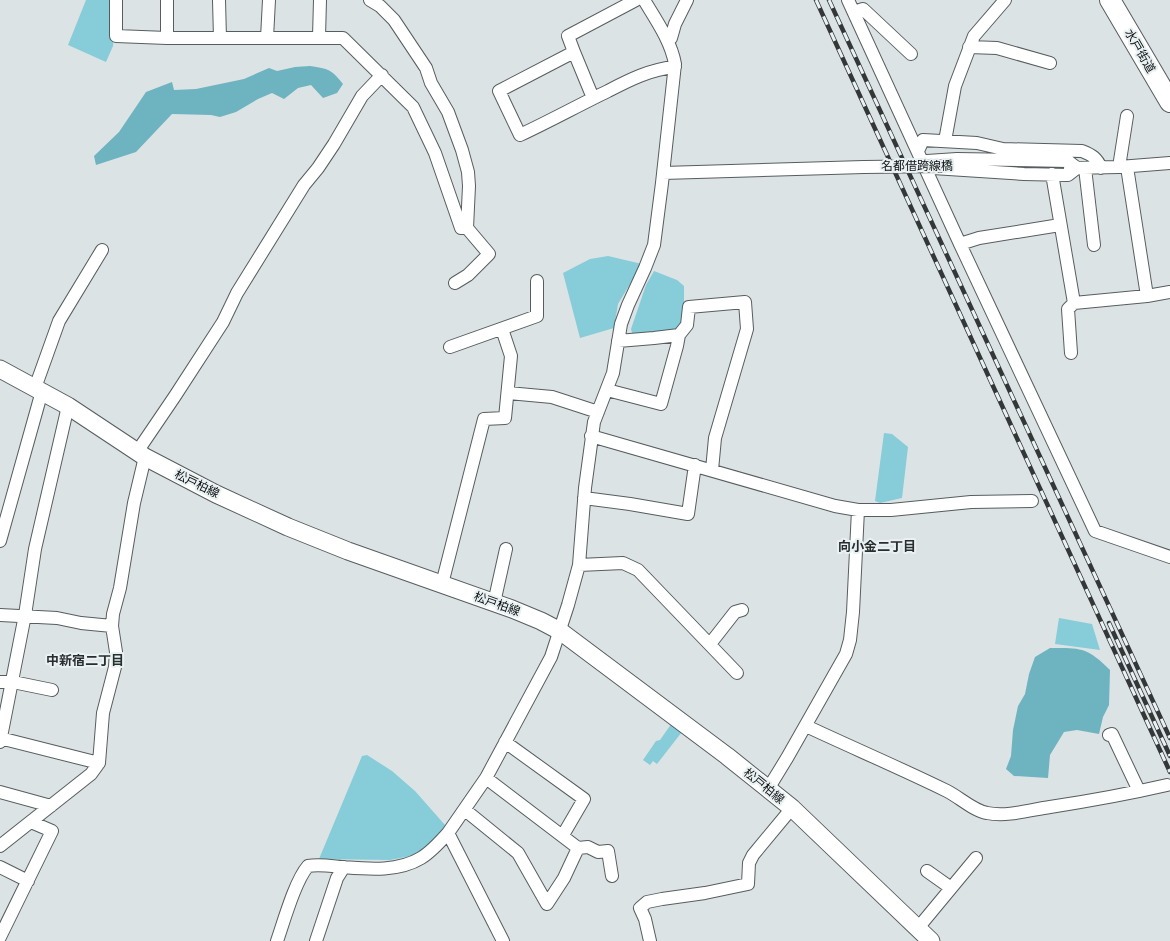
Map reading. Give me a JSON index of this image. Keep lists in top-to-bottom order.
{
  "streets": {
    "highway": ["水戸街道"],
    "main road": ["松戸柏線"],
    "street": ["名都借跨線橋"]
  },
  "districts": ["向小金二丁目", "中新宿二丁目"]
}
